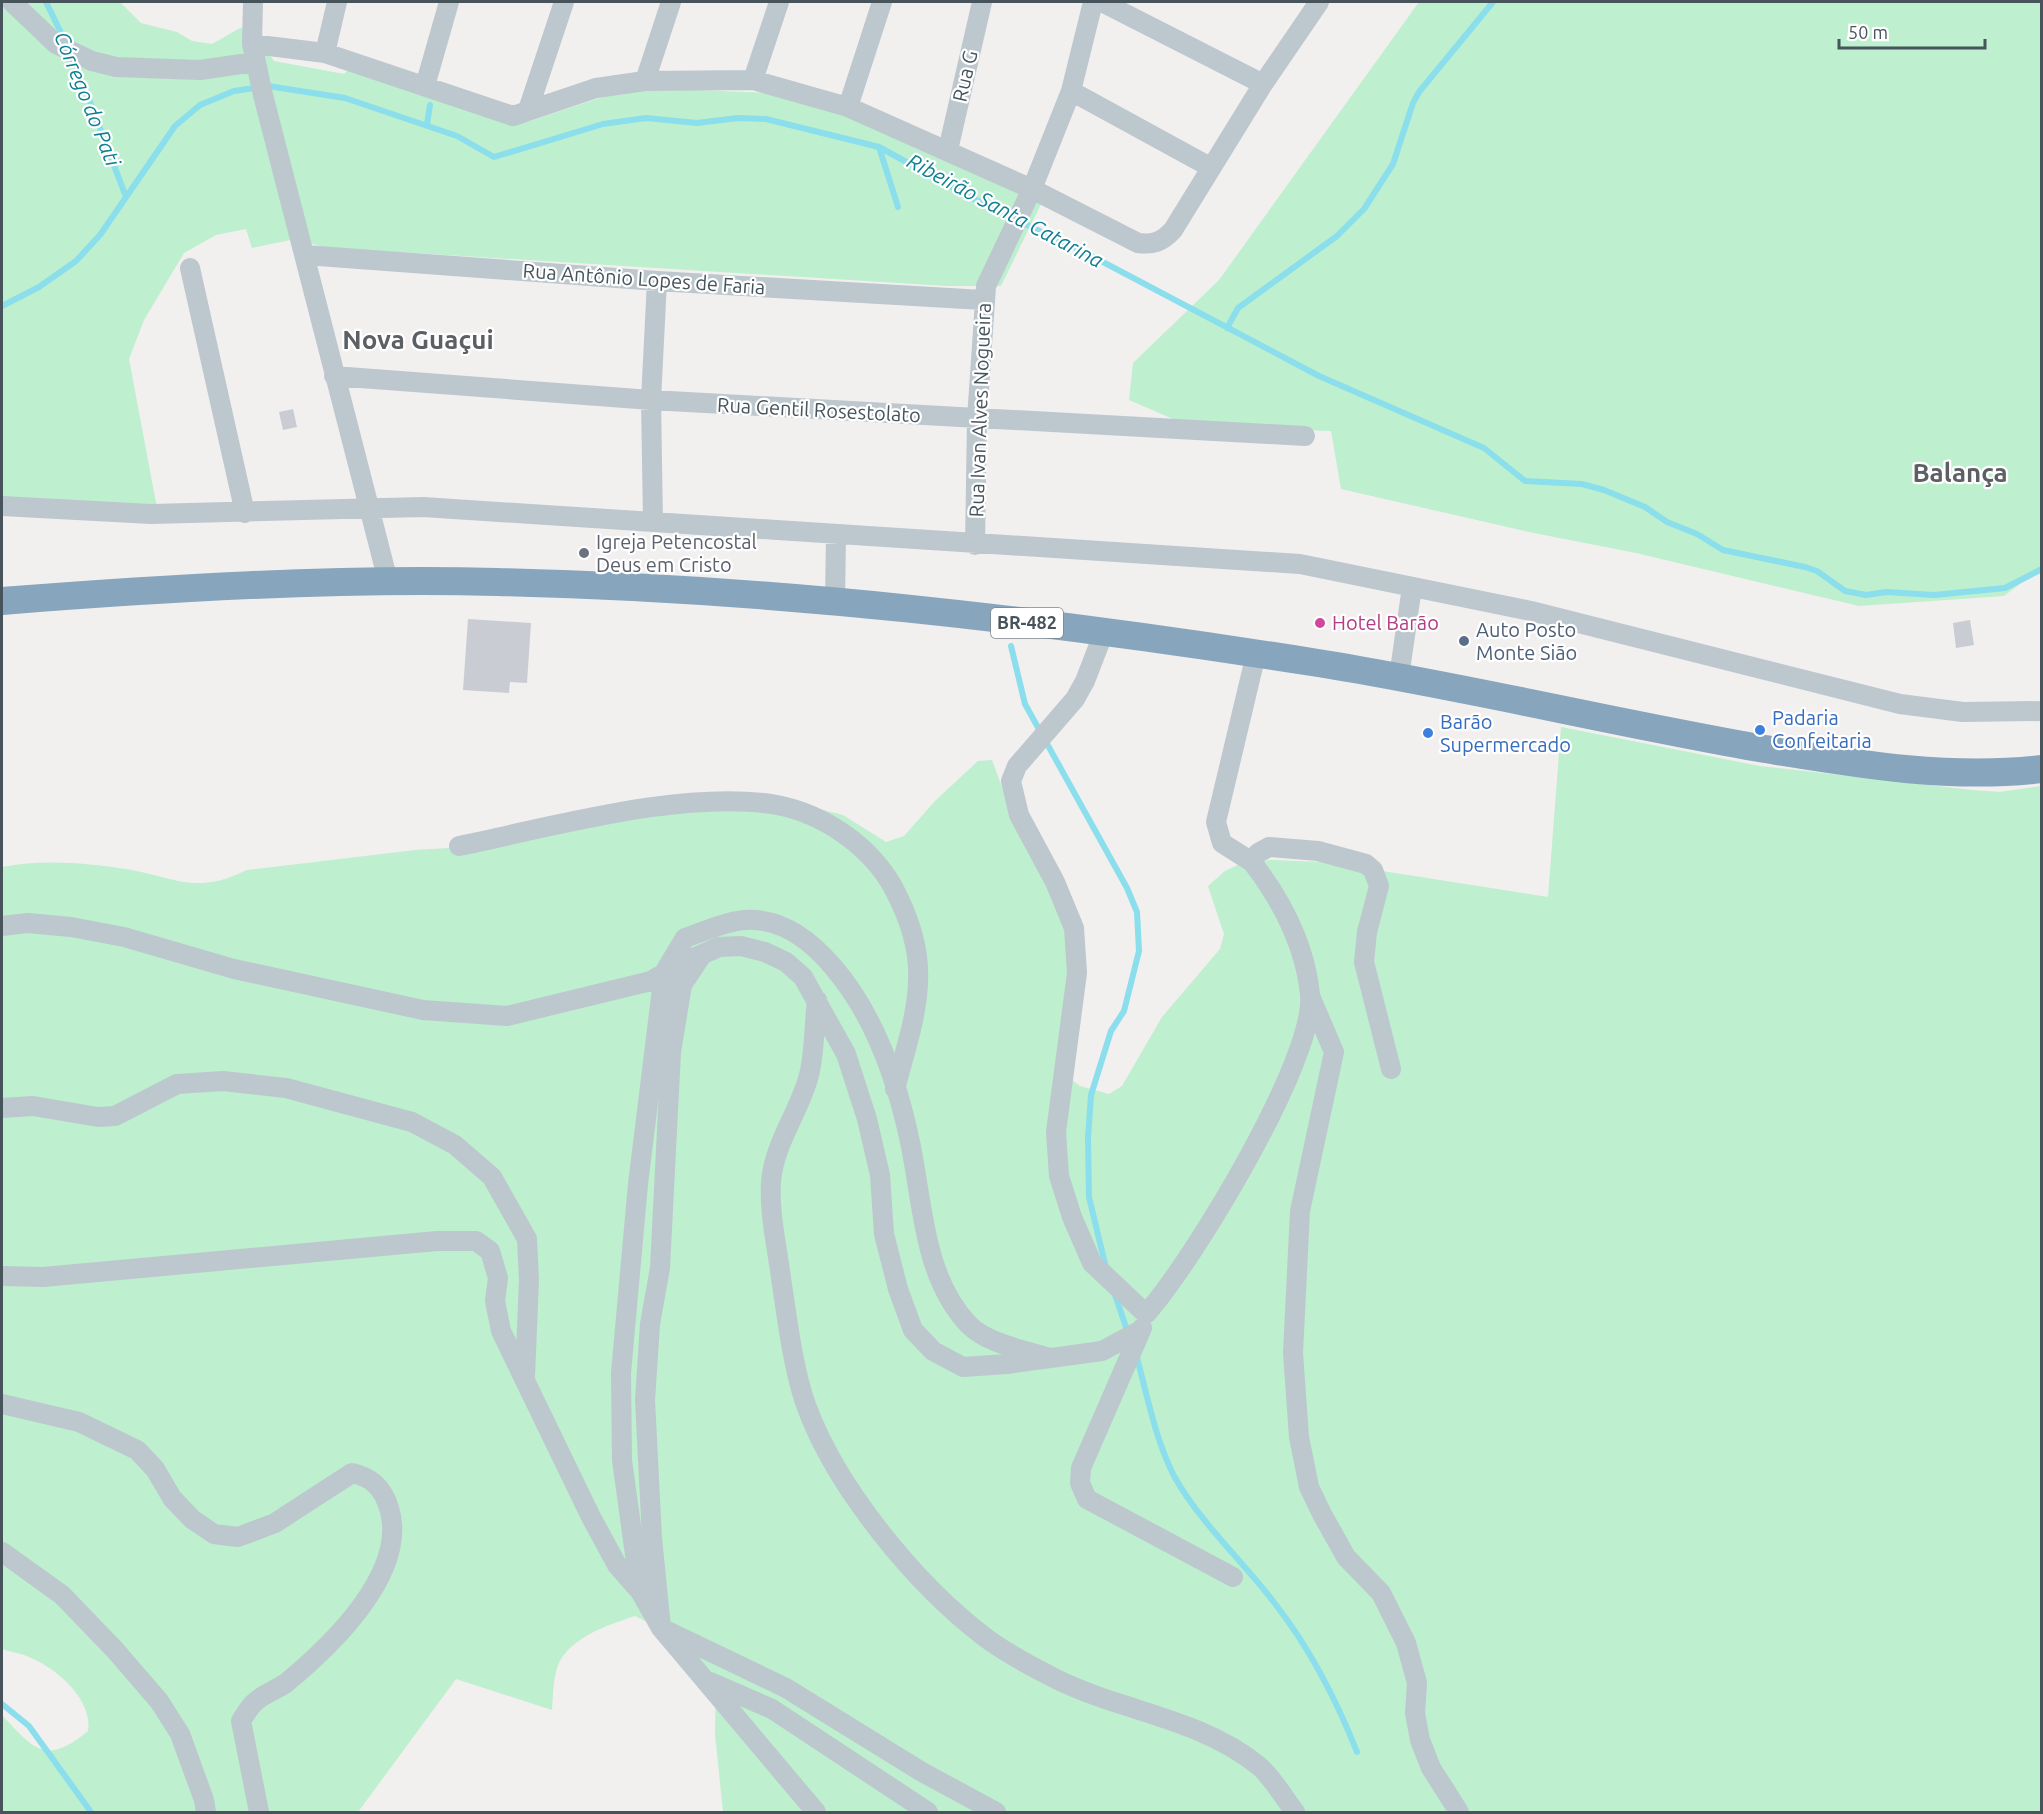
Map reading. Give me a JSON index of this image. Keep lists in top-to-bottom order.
{
  "streets": {
    "highway": ["BR-482"],
    "street": [
      "Rua G",
      "Rua Antônio Lopes de Faria",
      "Rua Gentil Rosestolato",
      "Rua Ivan Alves Nogueira"
    ]
  },
  "crossings": [
    ["Rua Antônio Lopes de Faria", "Rua Ivan Alves Nogueira"],
    ["Rua Gentil Rosestolato", "Rua Ivan Alves Nogueira"]
  ],
  "districts": ["Nova Guaçui", "Balança"],
  "water": ["Córrego do Pati", "Ribeirão Santa Catarina"],
  "places": [
    "Igreja Petencostal Deus em Cristo",
    "Hotel Barão",
    "Auto Posto Monte Sião",
    "Padaria Confeitaria",
    "Barão Supermercado"
  ],
  "scale_bar": "50 m"
}
